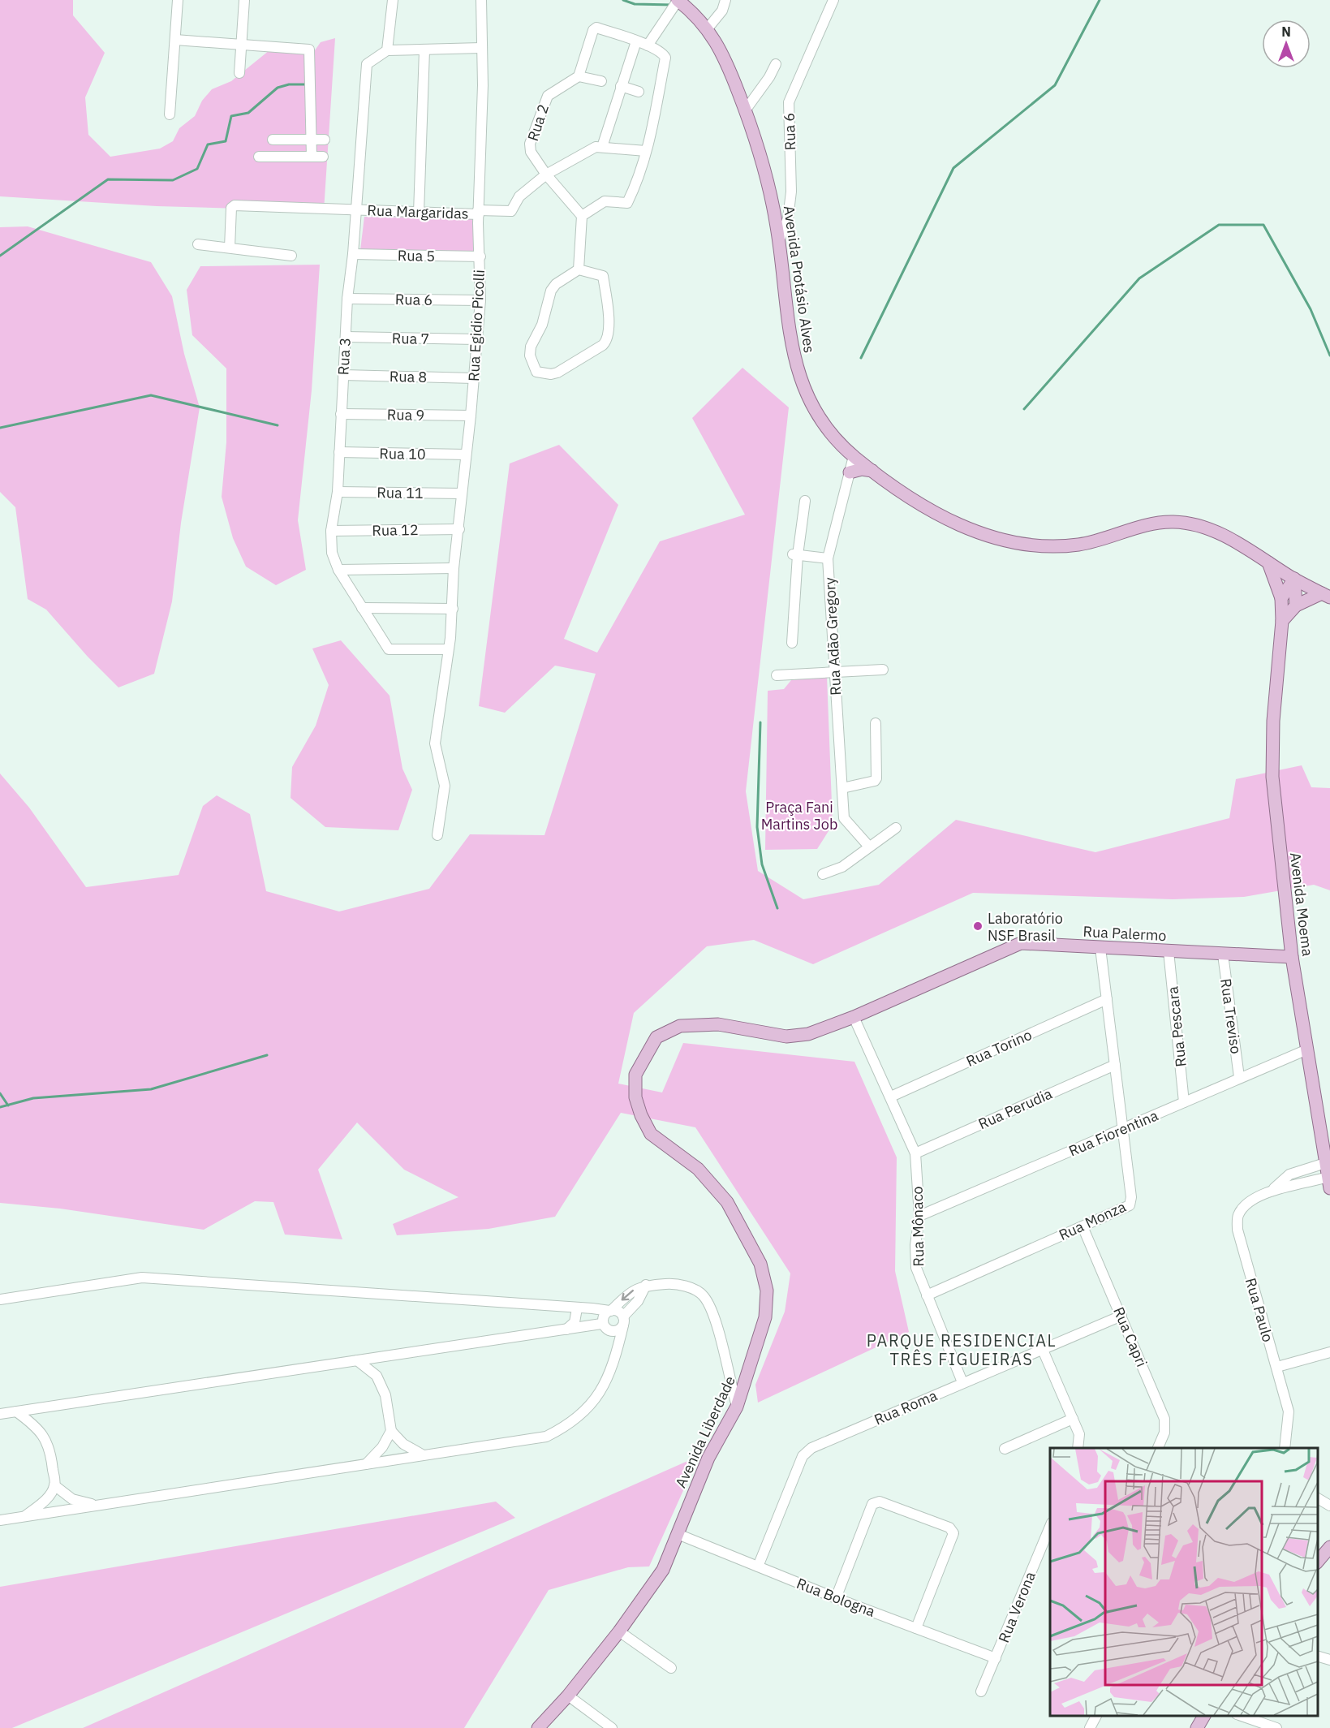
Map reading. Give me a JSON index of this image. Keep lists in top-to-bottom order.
{
  "streets": {
    "main road": [
      "Avenida Protásio Alves",
      "Avenida Moema",
      "Rua Palermo",
      "Avenida Liberdade"
    ],
    "street": [
      "Rua 2",
      "Rua 6",
      "Rua Margaridas",
      "Rua 5",
      "Rua Egidio Picolli",
      "Rua 7",
      "Rua 3",
      "Rua 8",
      "Rua 9",
      "Rua 10",
      "Rua 11",
      "Rua 12",
      "Rua Adão Gregory",
      "Rua Treviso",
      "Rua Pescara",
      "Rua Torino",
      "Rua Perudia",
      "Rua Fiorentina",
      "Rua Monza",
      "Rua Mônaco",
      "Rua Paulo",
      "Rua Capri",
      "Rua Roma",
      "Rua Bologna",
      "Rua Verona"
    ]
  },
  "crossings": [
    ["Rua 2", "Rua Margaridas"],
    ["Rua 6", "Avenida Protásio Alves"],
    ["Rua 6", "Rua Egidio Picolli"],
    ["Rua 6", "Rua 3"],
    ["Rua Margaridas", "Rua Egidio Picolli"],
    ["Rua Margaridas", "Rua 3"],
    ["Rua 5", "Rua Egidio Picolli"],
    ["Rua 5", "Rua 3"],
    ["Avenida Protásio Alves", "Rua Adão Gregory"],
    ["Avenida Protásio Alves", "Avenida Moema"],
    ["Rua Egidio Picolli", "Rua 7"],
    ["Rua Egidio Picolli", "Rua 3"],
    ["Rua Egidio Picolli", "Rua 8"],
    ["Rua Egidio Picolli", "Rua 9"],
    ["Rua Egidio Picolli", "Rua 10"],
    ["Rua Egidio Picolli", "Rua 11"],
    ["Rua Egidio Picolli", "Rua 12"],
    ["Rua 7", "Rua 3"],
    ["Rua 3", "Rua 8"],
    ["Rua 3", "Rua 9"],
    ["Rua 3", "Rua 10"],
    ["Rua 3", "Rua 11"],
    ["Rua 3", "Rua 12"],
    ["Avenida Moema", "Rua Palermo"],
    ["Avenida Moema", "Rua Fiorentina"],
    ["Avenida Moema", "Rua Paulo"],
    ["Rua Palermo", "Rua Treviso"],
    ["Rua Palermo", "Rua Pescara"],
    ["Rua Palermo", "Rua Monza"],
    ["Rua Palermo", "Rua Mônaco"],
    ["Rua Palermo", "Avenida Liberdade"],
    ["Rua Treviso", "Rua Fiorentina"],
    ["Rua Pescara", "Rua Fiorentina"],
    ["Rua Torino", "Rua Monza"],
    ["Rua Torino", "Rua Mônaco"],
    ["Rua Perudia", "Rua Monza"],
    ["Rua Perudia", "Rua Mônaco"],
    ["Rua Fiorentina", "Rua Monza"],
    ["Rua Fiorentina", "Rua Mônaco"],
    ["Rua Monza", "Rua Mônaco"],
    ["Rua Monza", "Rua Capri"],
    ["Rua Mônaco", "Rua Roma"],
    ["Rua Mônaco", "Avenida Liberdade"],
    ["Rua Capri", "Rua Roma"],
    ["Rua Roma", "Rua Bologna"],
    ["Avenida Liberdade", "Rua Bologna"],
    ["Rua Bologna", "Rua Verona"]
  ],
  "districts": ["PARQUE RESIDENCIAL TRÊS FIGUEIRAS"],
  "parks": ["Praça Fani Martins Job"],
  "places": ["Laboratório NSF Brasil"],
  "north": "top"
}
